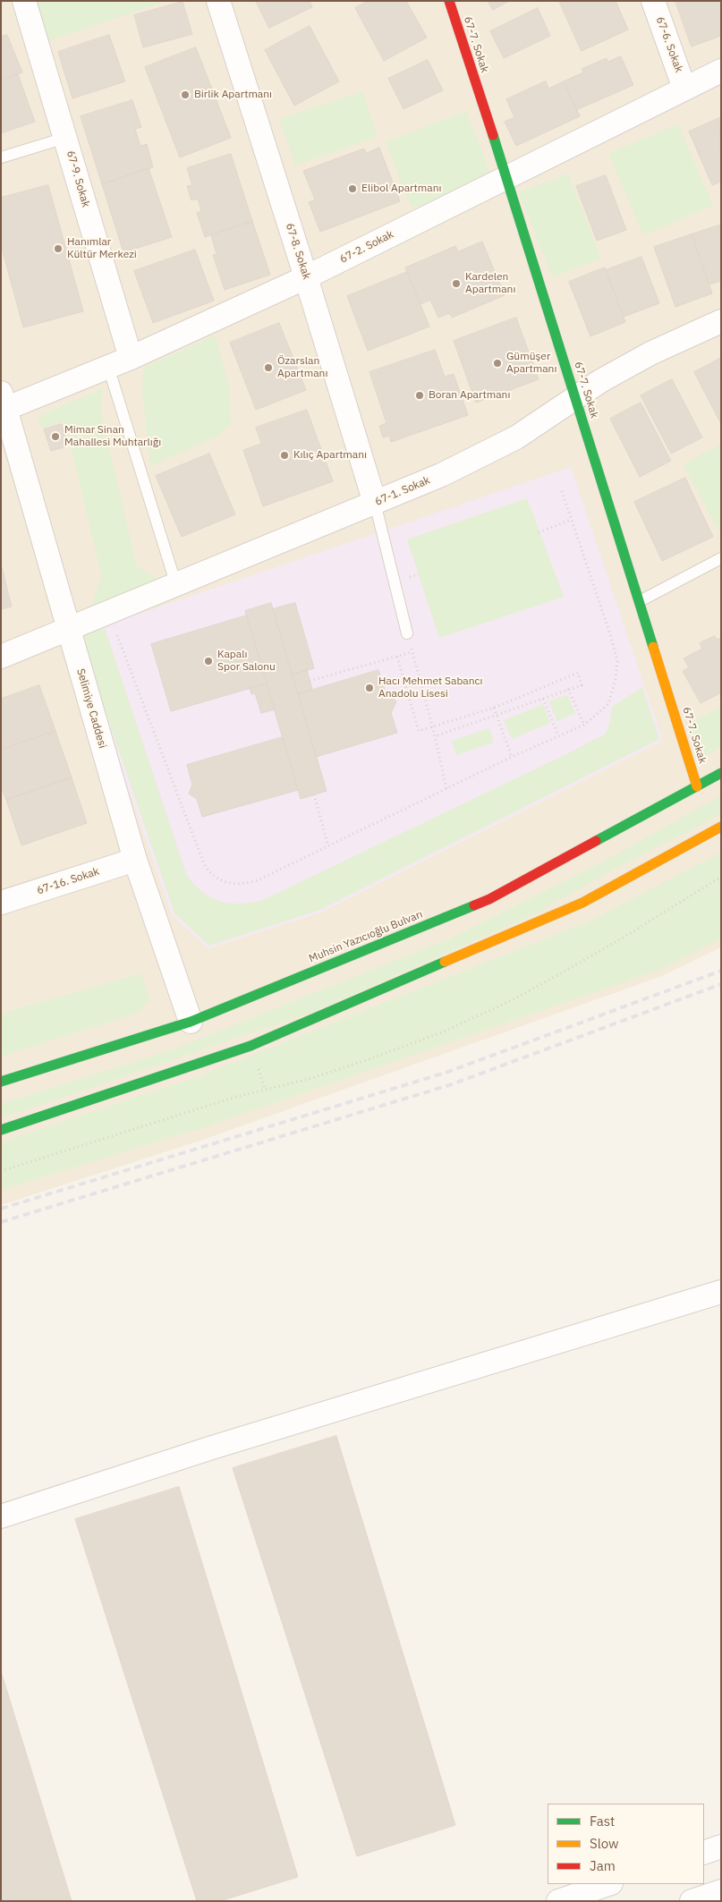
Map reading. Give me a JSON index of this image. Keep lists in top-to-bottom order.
{
  "streets": {
    "main road": ["67-7. Sokak", "Muhsin Yazıcıoğlu Bulvarı"],
    "street": [
      "67-6. Sokak",
      "67-9. Sokak",
      "67-2. Sokak",
      "67-8. Sokak",
      "67-1. Sokak",
      "Selimiye Caddesi",
      "67-16. Sokak"
    ]
  },
  "crossings": [
    ["67-7. Sokak", "67-2. Sokak"],
    ["67-7. Sokak", "67-1. Sokak"],
    ["67-7. Sokak", "Muhsin Yazıcıoğlu Bulvarı"],
    ["67-6. Sokak", "67-2. Sokak"],
    ["67-9. Sokak", "67-2. Sokak"],
    ["67-2. Sokak", "67-8. Sokak"],
    ["67-2. Sokak", "Selimiye Caddesi"],
    ["67-8. Sokak", "67-1. Sokak"],
    ["67-1. Sokak", "Selimiye Caddesi"],
    ["Selimiye Caddesi", "67-16. Sokak"],
    ["Selimiye Caddesi", "Muhsin Yazıcıoğlu Bulvarı"]
  ],
  "places": [
    "Birlik Apartmanı",
    "Elibol Apartmanı",
    "Hanımlar Kültür Merkezi",
    "Kardelen Apartmanı",
    "Gümüşer Apartmanı",
    "Özarslan Apartmanı",
    "Boran Apartmanı",
    "Mimar Sinan Mahallesi Muhtarlığı",
    "Kılıç Apartmanı",
    "Kapalı Spor Salonu",
    "Hacı Mehmet Sabancı Anadolu Lisesi"
  ],
  "legend": ["Fast", "Slow", "Jam"]
}
